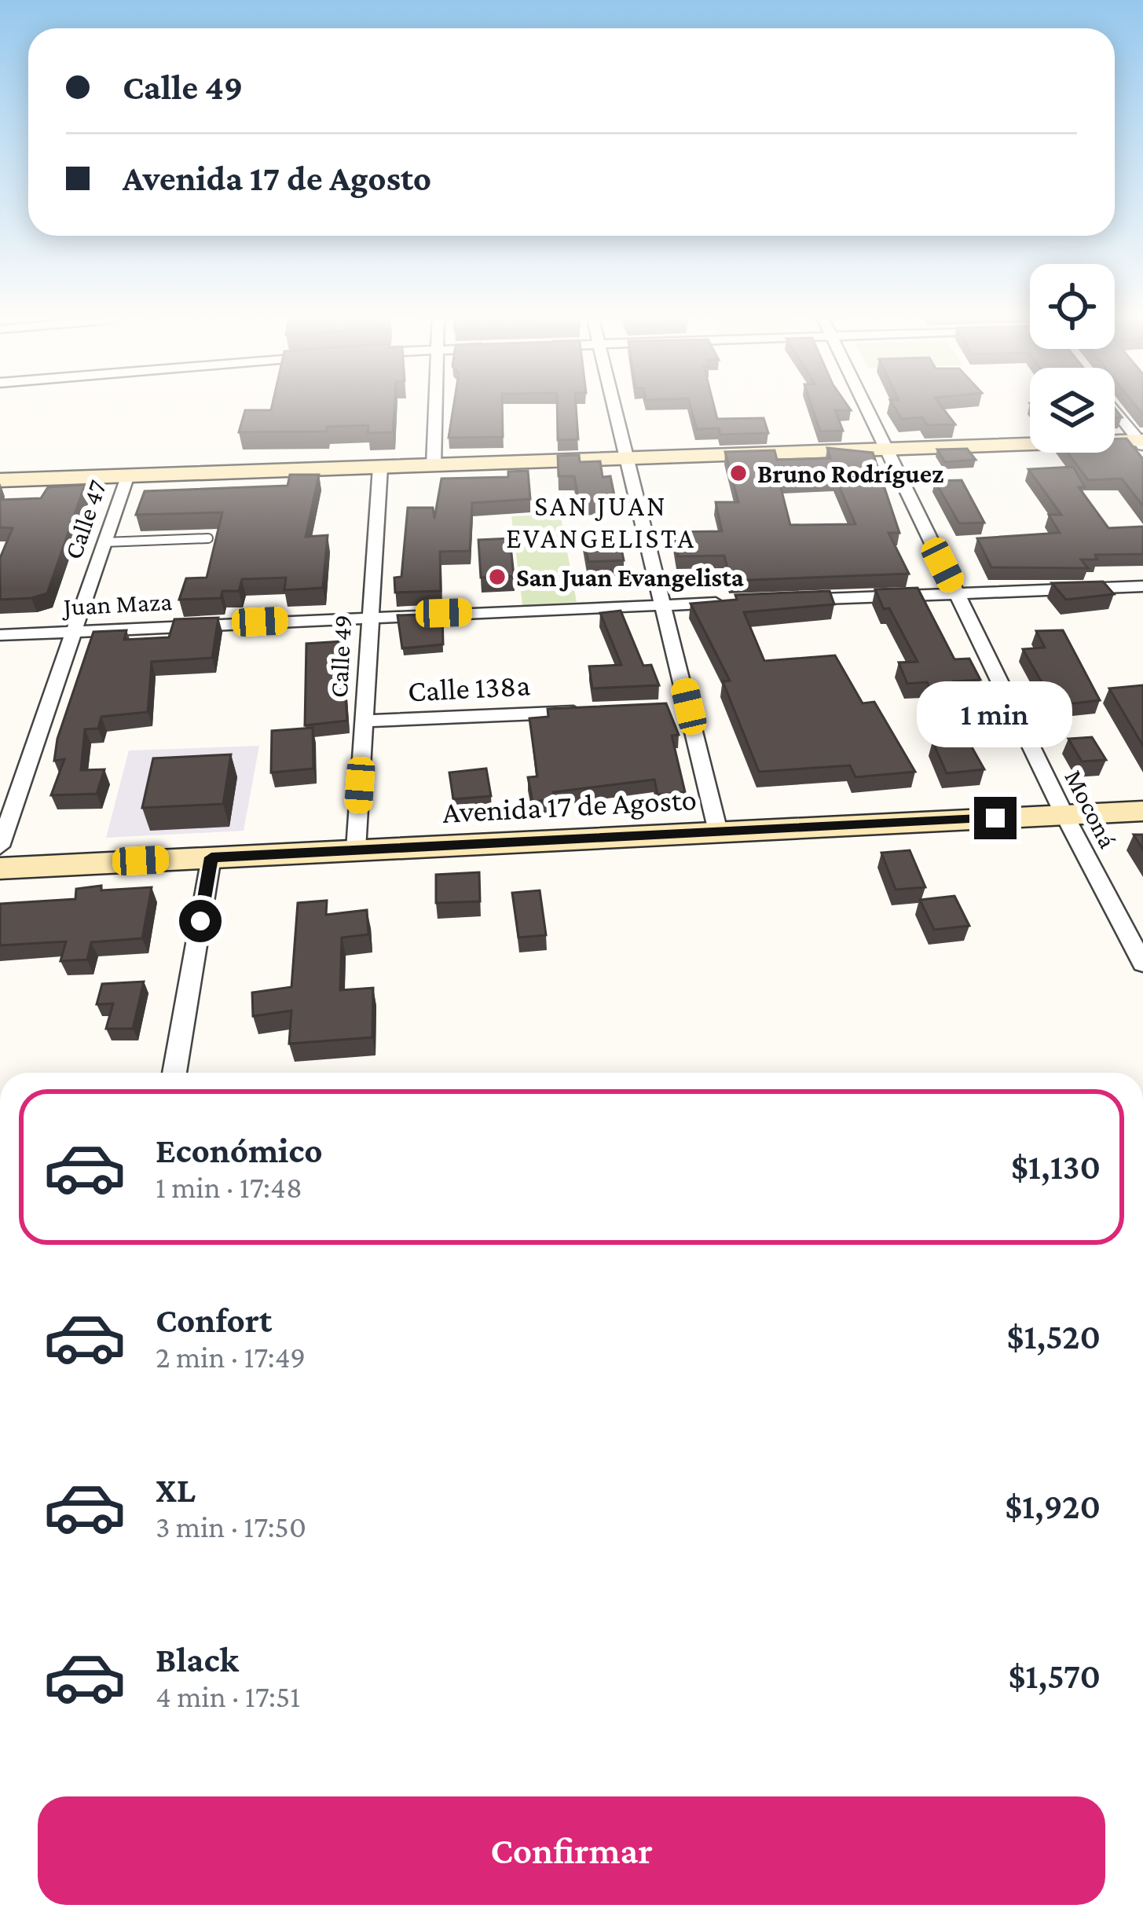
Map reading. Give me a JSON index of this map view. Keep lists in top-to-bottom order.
{
  "streets": {
    "main road": ["Avenida 17 de Agosto"],
    "street": [
      "Calle 47",
      "Juan Maza",
      "Calle 49",
      "Calle 138a",
      "Moconá"
    ]
  },
  "crossings": [
    ["Calle 47", "Juan Maza"],
    ["Juan Maza", "Calle 49"],
    ["Calle 49", "Calle 138a"],
    ["Calle 49", "Avenida 17 de Agosto"],
    ["Avenida 17 de Agosto", "Moconá"]
  ],
  "districts": ["SAN JUAN EVANGELISTA"],
  "places": ["Bruno Rodríguez", "San Juan Evangelista"],
  "page": {
    "banner": ["Calle 49", "Avenida 17 de Agosto"],
    "bubble": "1 min",
    "list": [
      {
        "name": "Económico",
        "note": "1 min · 17:48",
        "value": "$1,130"
      },
      {
        "name": "Confort",
        "note": "2 min · 17:49",
        "value": "$1,520"
      },
      {
        "name": "XL",
        "note": "3 min · 17:50",
        "value": "$1,920"
      },
      {
        "name": "Black",
        "note": "4 min · 17:51",
        "value": "$1,570"
      }
    ],
    "buttons": "Confirmar"
  }
}
